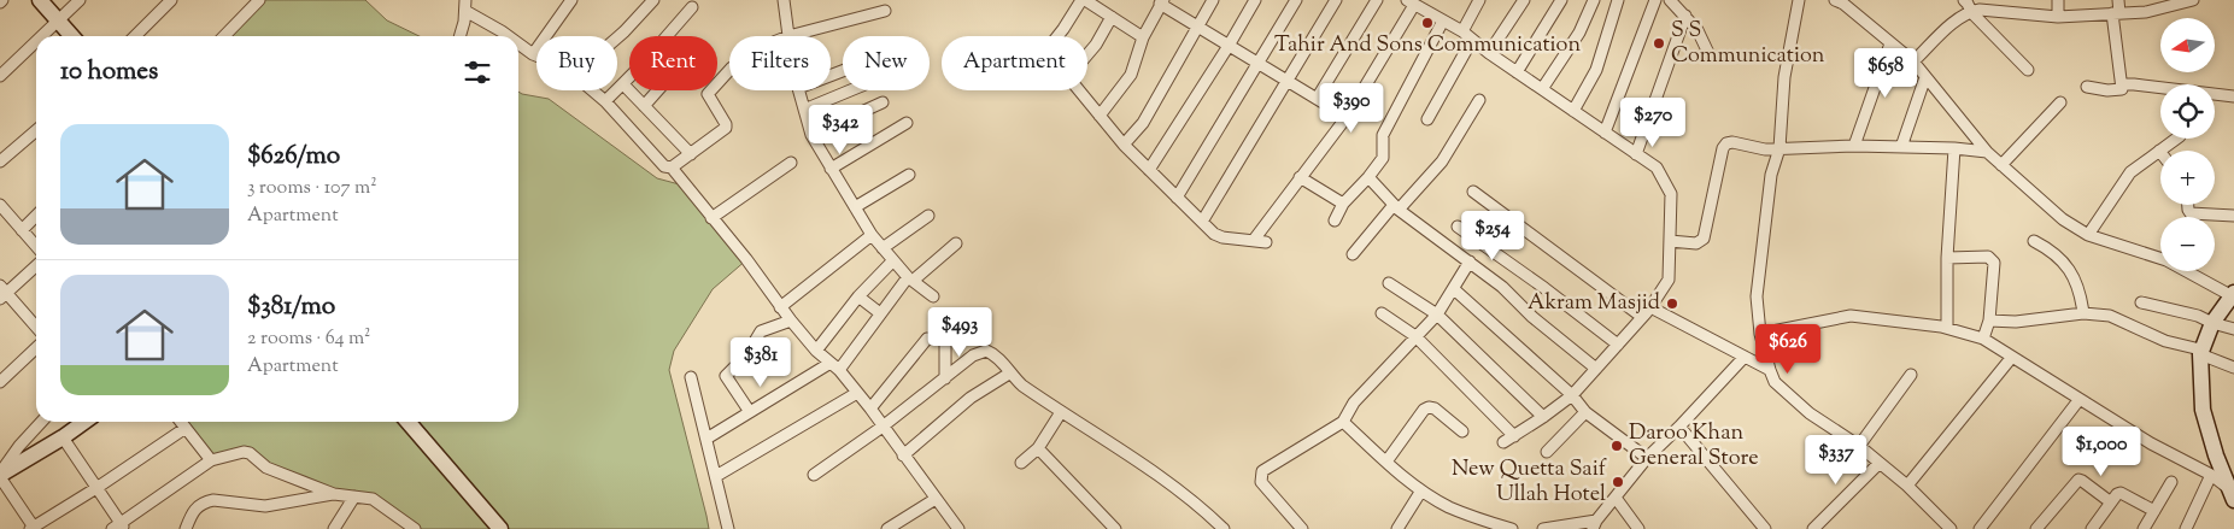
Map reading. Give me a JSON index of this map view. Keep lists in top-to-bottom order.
{
  "places": [
    "Tahir And Sons Communication",
    "S S Communication",
    "Akram Masjid",
    "Daroo Khan General Store",
    "New Quetta Saif Ullah Hotel"
  ],
  "north": "left",
  "page": {
    "map_buttons": ["+", "−"],
    "chip": [
      "Buy",
      "Rent",
      "Filters",
      "New",
      "Apartment"
    ],
    "heading": "10 homes",
    "price": [
      "$658",
      "$390",
      "$270",
      "$342",
      "$254",
      "$493",
      "$626",
      "$381",
      "$1,000",
      "$337"
    ],
    "list": [
      {
        "name": "$626/mo",
        "note": "3 rooms · 107 m² · Apartment"
      },
      {
        "name": "$381/mo",
        "note": "2 rooms · 64 m² · Apartment"
      }
    ]
  }
}
